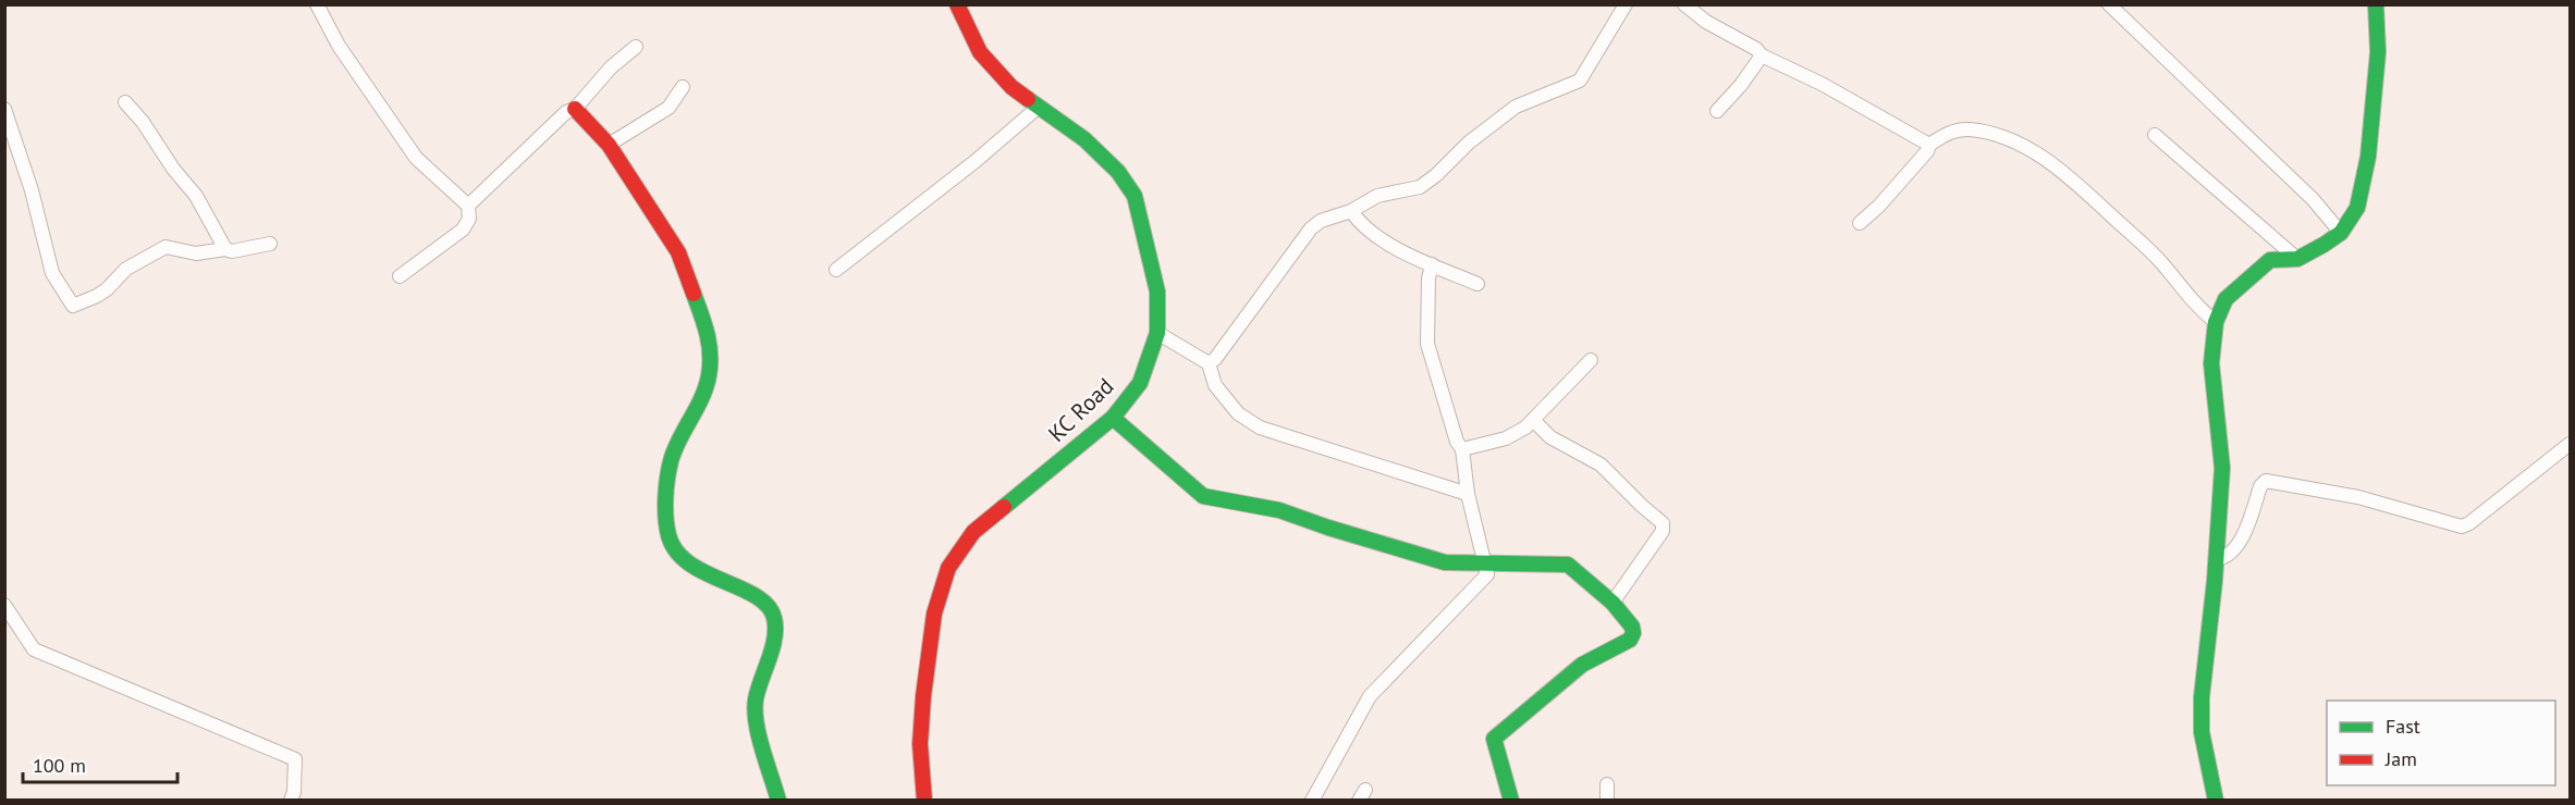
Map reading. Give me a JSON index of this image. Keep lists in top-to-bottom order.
{
  "streets": {
    "main road": ["KC Road"]
  },
  "legend": ["Fast", "Jam"],
  "scale_bar": "100 m"
}
